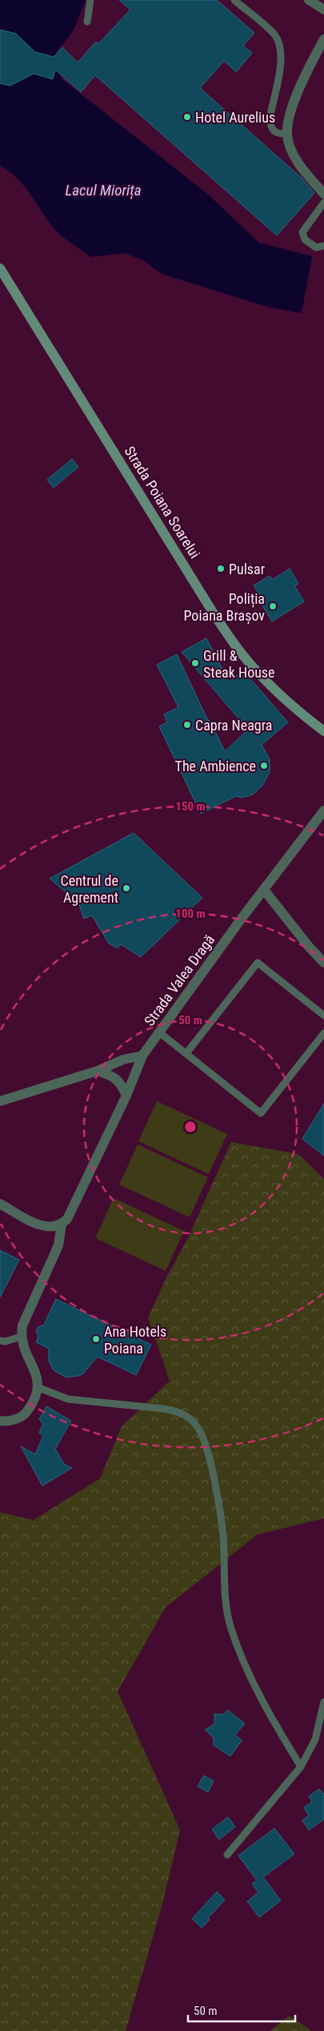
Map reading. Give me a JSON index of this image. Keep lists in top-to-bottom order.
{
  "streets": {
    "street": ["Strada Poiana Soarelui", "Strada Valea Dragă"]
  },
  "water": ["Lacul Miorița"],
  "places": [
    "Hotel Aurelius",
    "Pulsar",
    "Poliția Poiana Brașov",
    "Grill & Steak House",
    "Capra Neagra",
    "The Ambience",
    "Centrul de Agrement",
    "Ana Hotels Poiana"
  ],
  "scale_bar": "50 m",
  "rings": ["150 m", "100 m", "50 m"]
}
